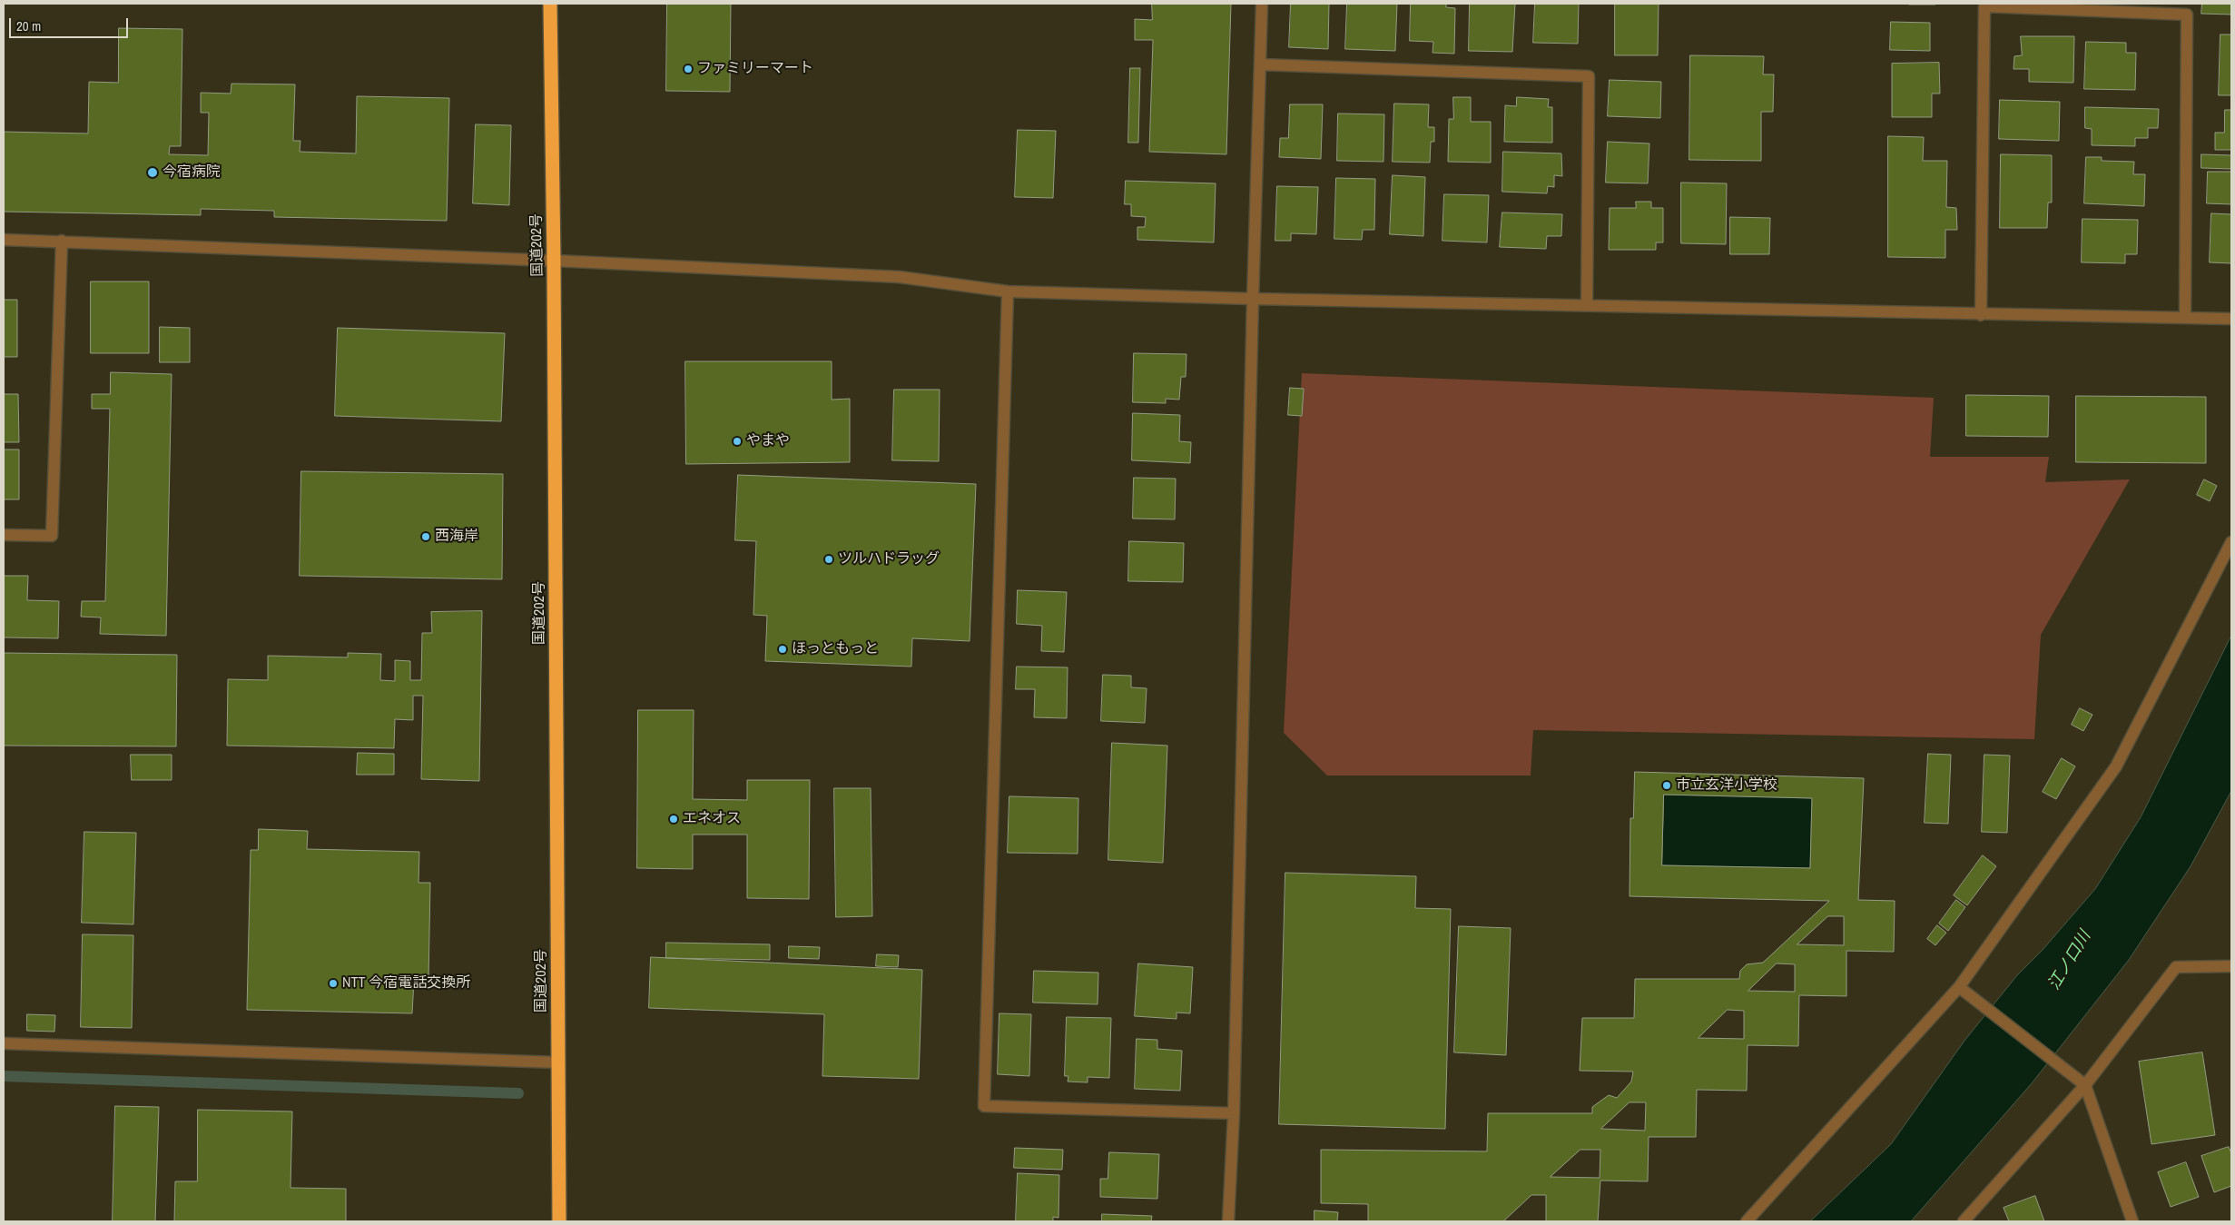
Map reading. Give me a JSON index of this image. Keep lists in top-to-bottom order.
{
  "streets": {
    "highway": ["国道202号"]
  },
  "water": ["江ノ口川"],
  "places": [
    "ファミリーマート",
    "今宿病院",
    "やまや",
    "西海岸",
    "ツルハドラッグ",
    "ほっともっと",
    "市立玄洋小学校",
    "エネオス",
    "NTT 今宿電話交換所"
  ],
  "scale_bar": "20 m"
}
